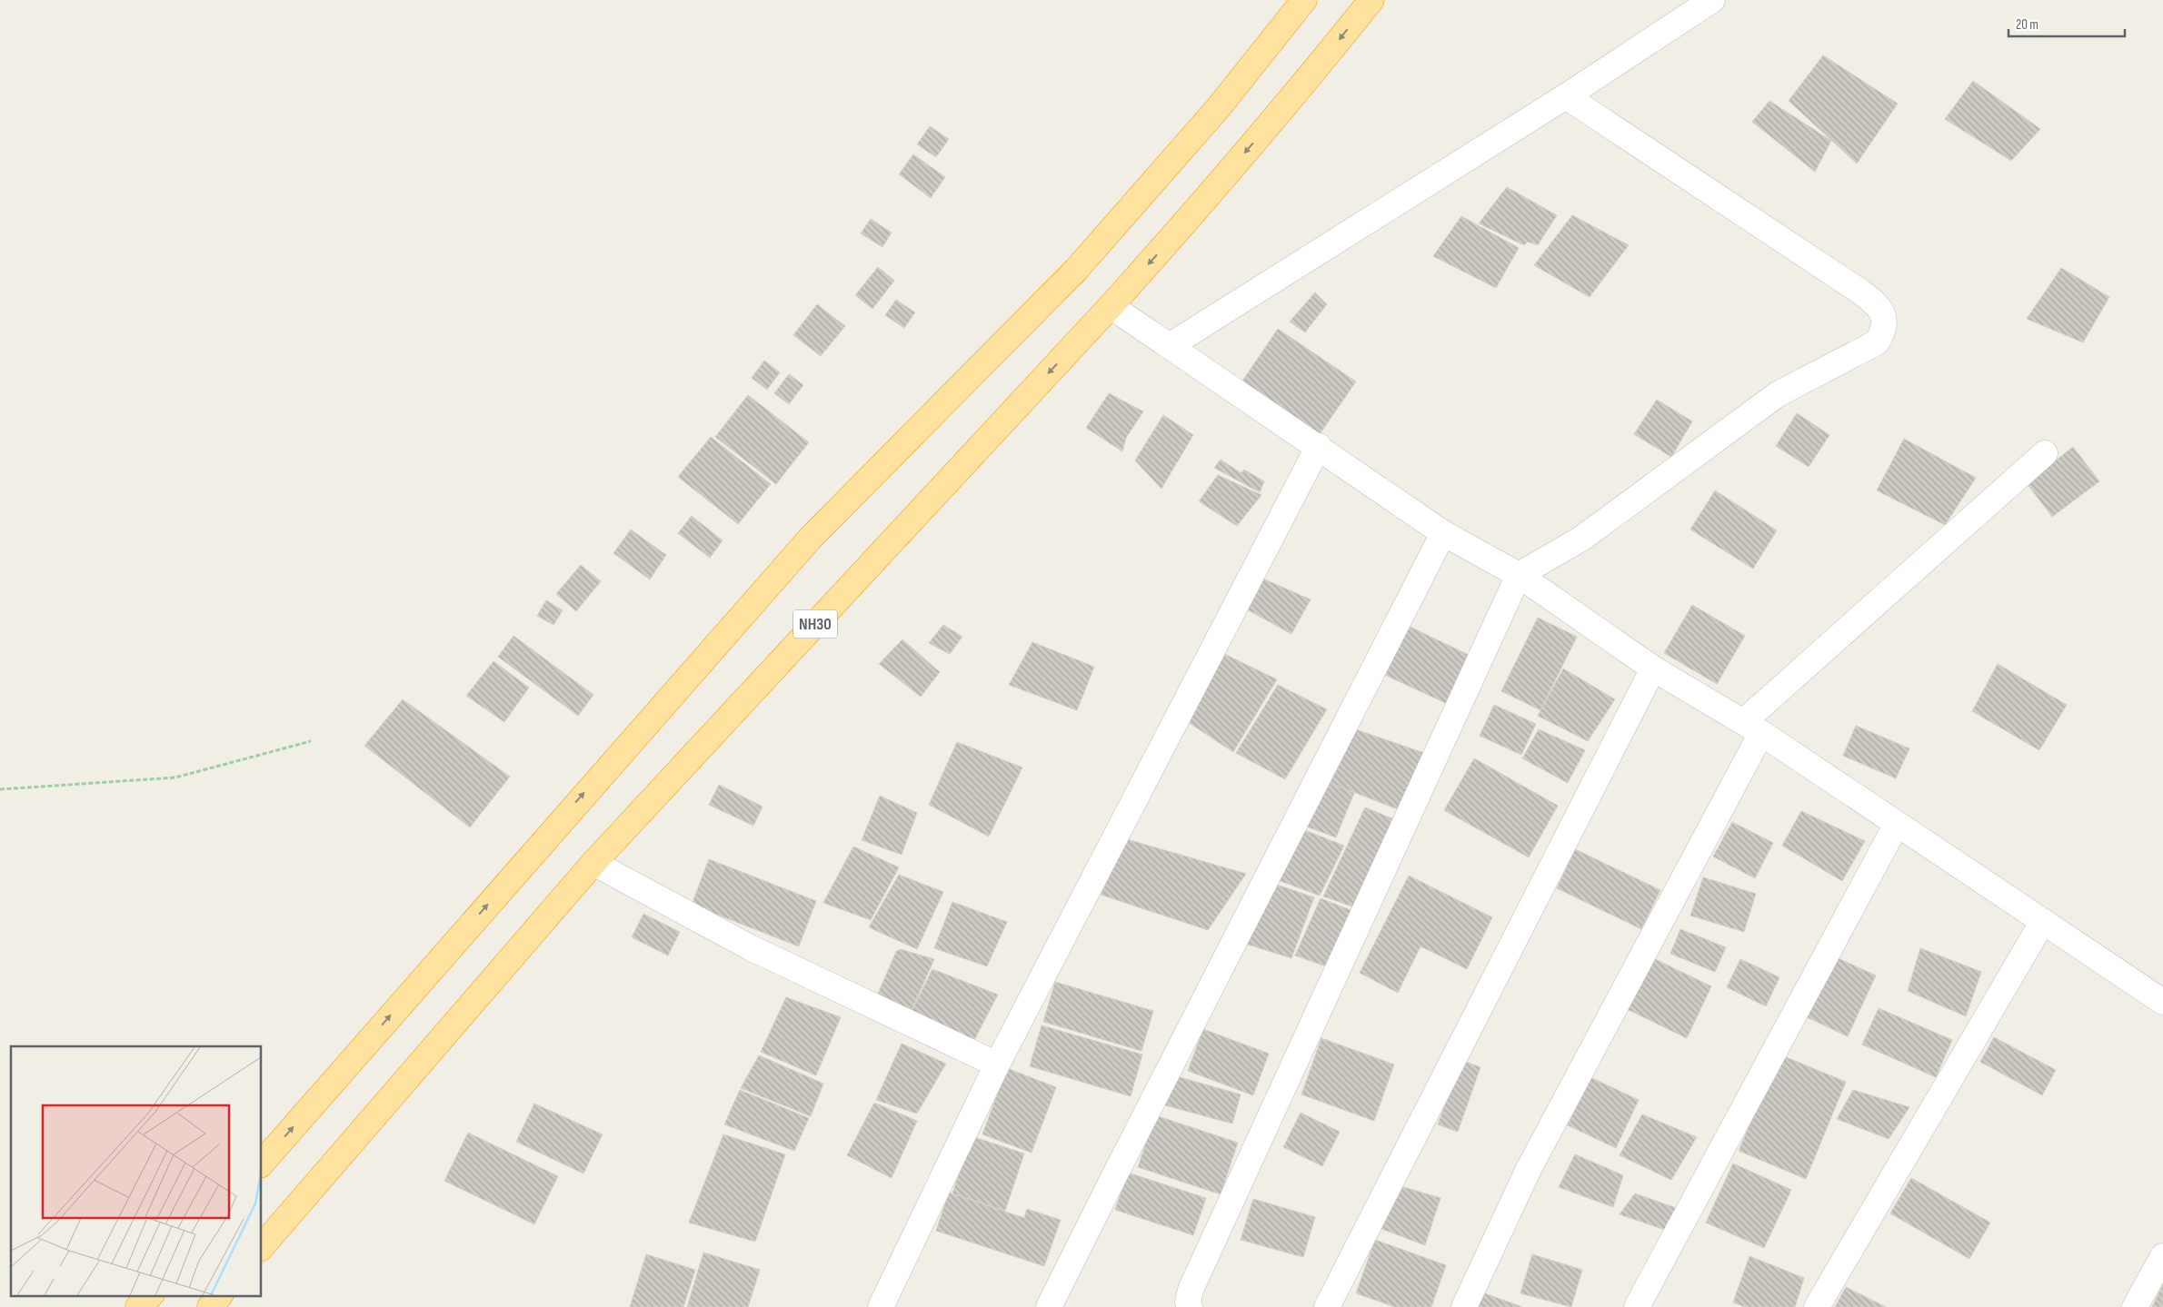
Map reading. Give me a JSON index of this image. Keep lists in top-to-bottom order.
{
  "streets": {
    "highway": ["NH30"]
  },
  "scale_bar": "20 m"
}
